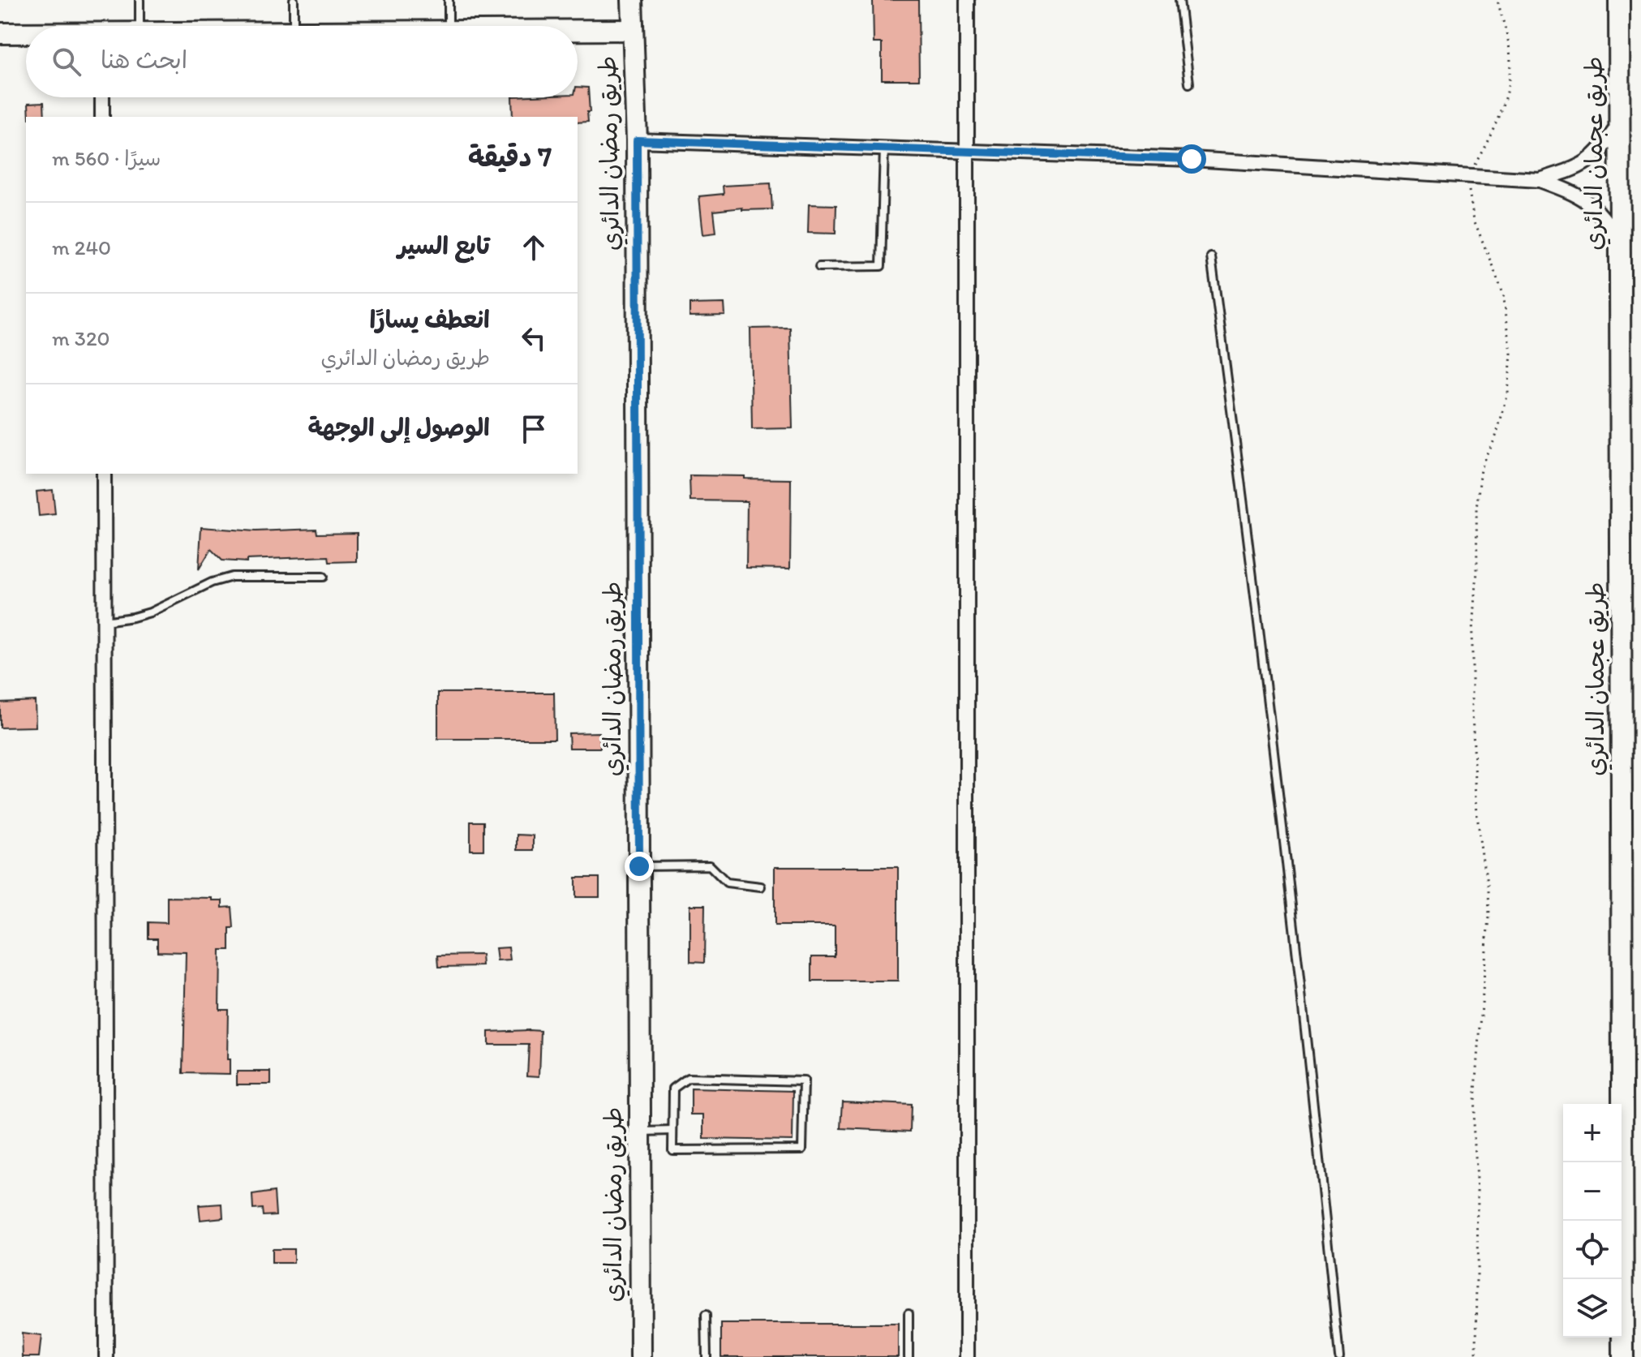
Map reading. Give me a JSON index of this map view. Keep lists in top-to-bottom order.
{
  "streets": {
    "street": ["طريق رمضان الدائري", "طريق عجمان الدائري"]
  },
  "page": {
    "search": "ابحث هنا",
    "heading": ["7 دقيقة", "سيرًا · 560 m"],
    "list": [
      ["تابع السير", "240 m"],
      ["انعطف يسارًا", "طريق رمضان الدائري", "320 m"],
      "الوصول إلى الوجهة"
    ],
    "map_buttons": ["+", "−"]
  }
}
